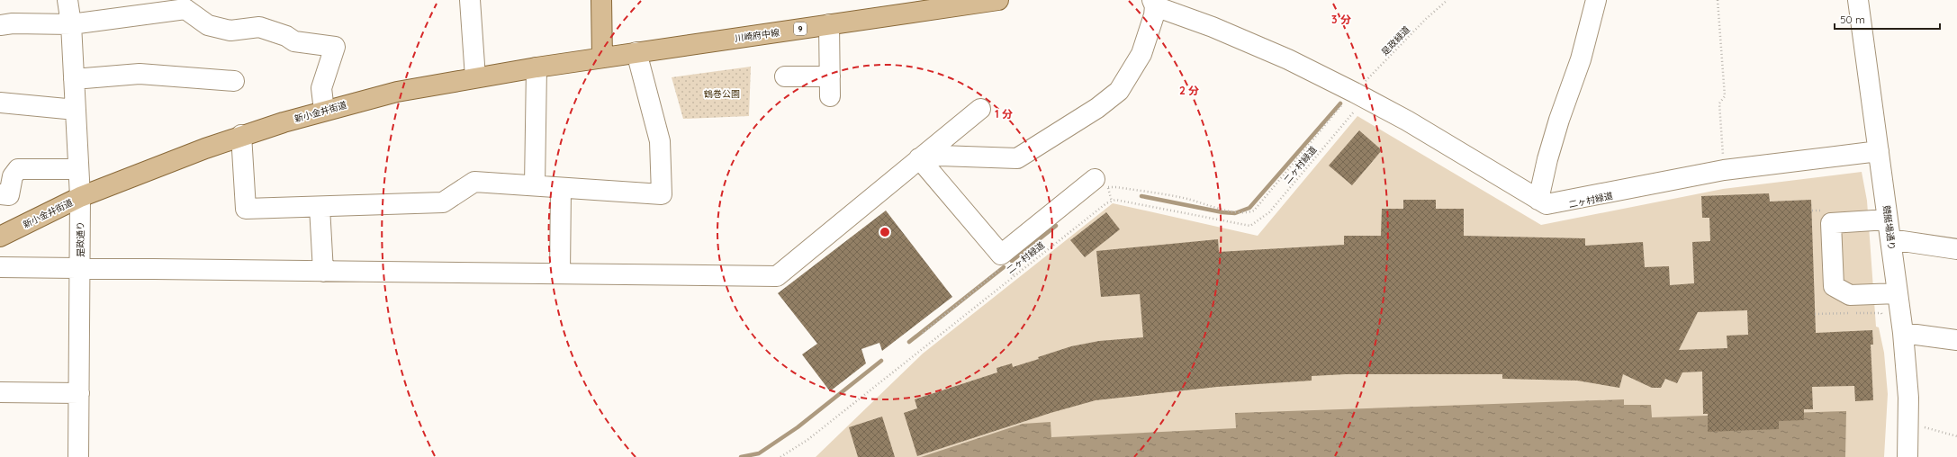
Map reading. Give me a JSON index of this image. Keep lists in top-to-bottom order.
{
  "streets": {
    "main road": ["9", "川崎府中線", "新小金井街道"],
    "street": ["競艇場通り", "是政通り"],
    "path": ["是政緑道", "二ヶ村緑道"]
  },
  "crossings": [
    ["川崎府中線", "新小金井街道"],
    ["是政緑道", "二ヶ村緑道"],
    ["新小金井街道", "是政通り"]
  ],
  "parks": ["鶴巻公園"],
  "scale_bar": "50 m",
  "rings": ["3 分", "2 分", "1 分"]
}
